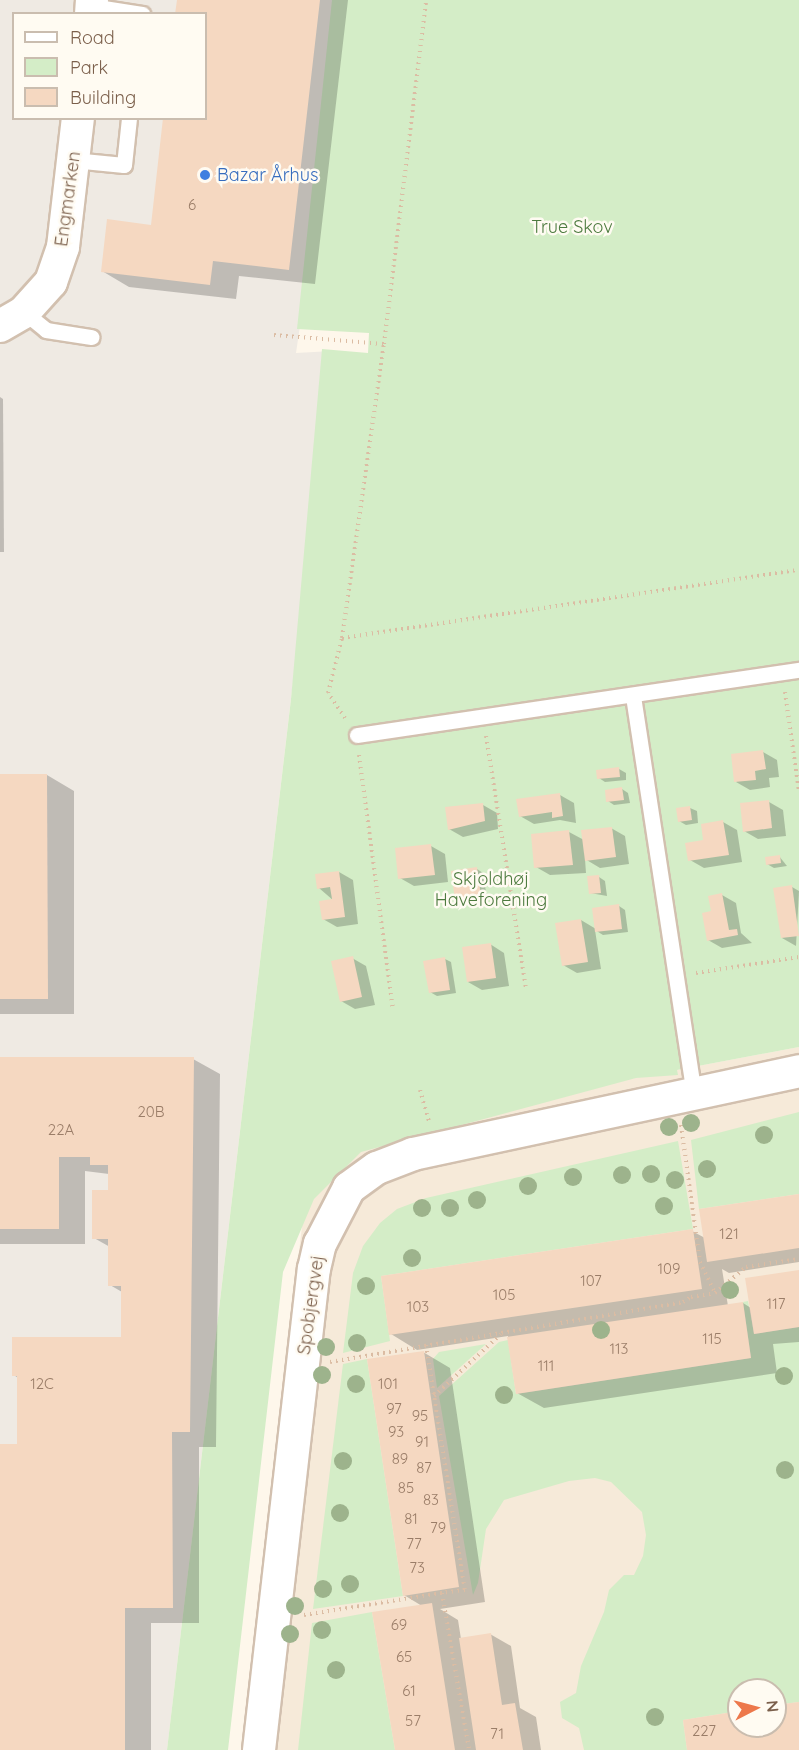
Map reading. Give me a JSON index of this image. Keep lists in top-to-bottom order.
{
  "streets": {
    "street": ["Engmarken", "Spobjergvej"]
  },
  "parks": ["True Skov", "Skjoldhøj Haveforening"],
  "places": ["Bazar Århus"],
  "house_numbers": [
    "6",
    "20B",
    "22A",
    "121",
    "109",
    "107",
    "105",
    "117",
    "103",
    "115",
    "113",
    "111",
    "12C",
    "101",
    "97",
    "95",
    "93",
    "91",
    "89",
    "87",
    "85",
    "83",
    "81",
    "79",
    "77",
    "73",
    "69",
    "65",
    "61",
    "57",
    "227",
    "71"
  ],
  "legend": ["Road", "Park", "Building"],
  "north": "right"
}
